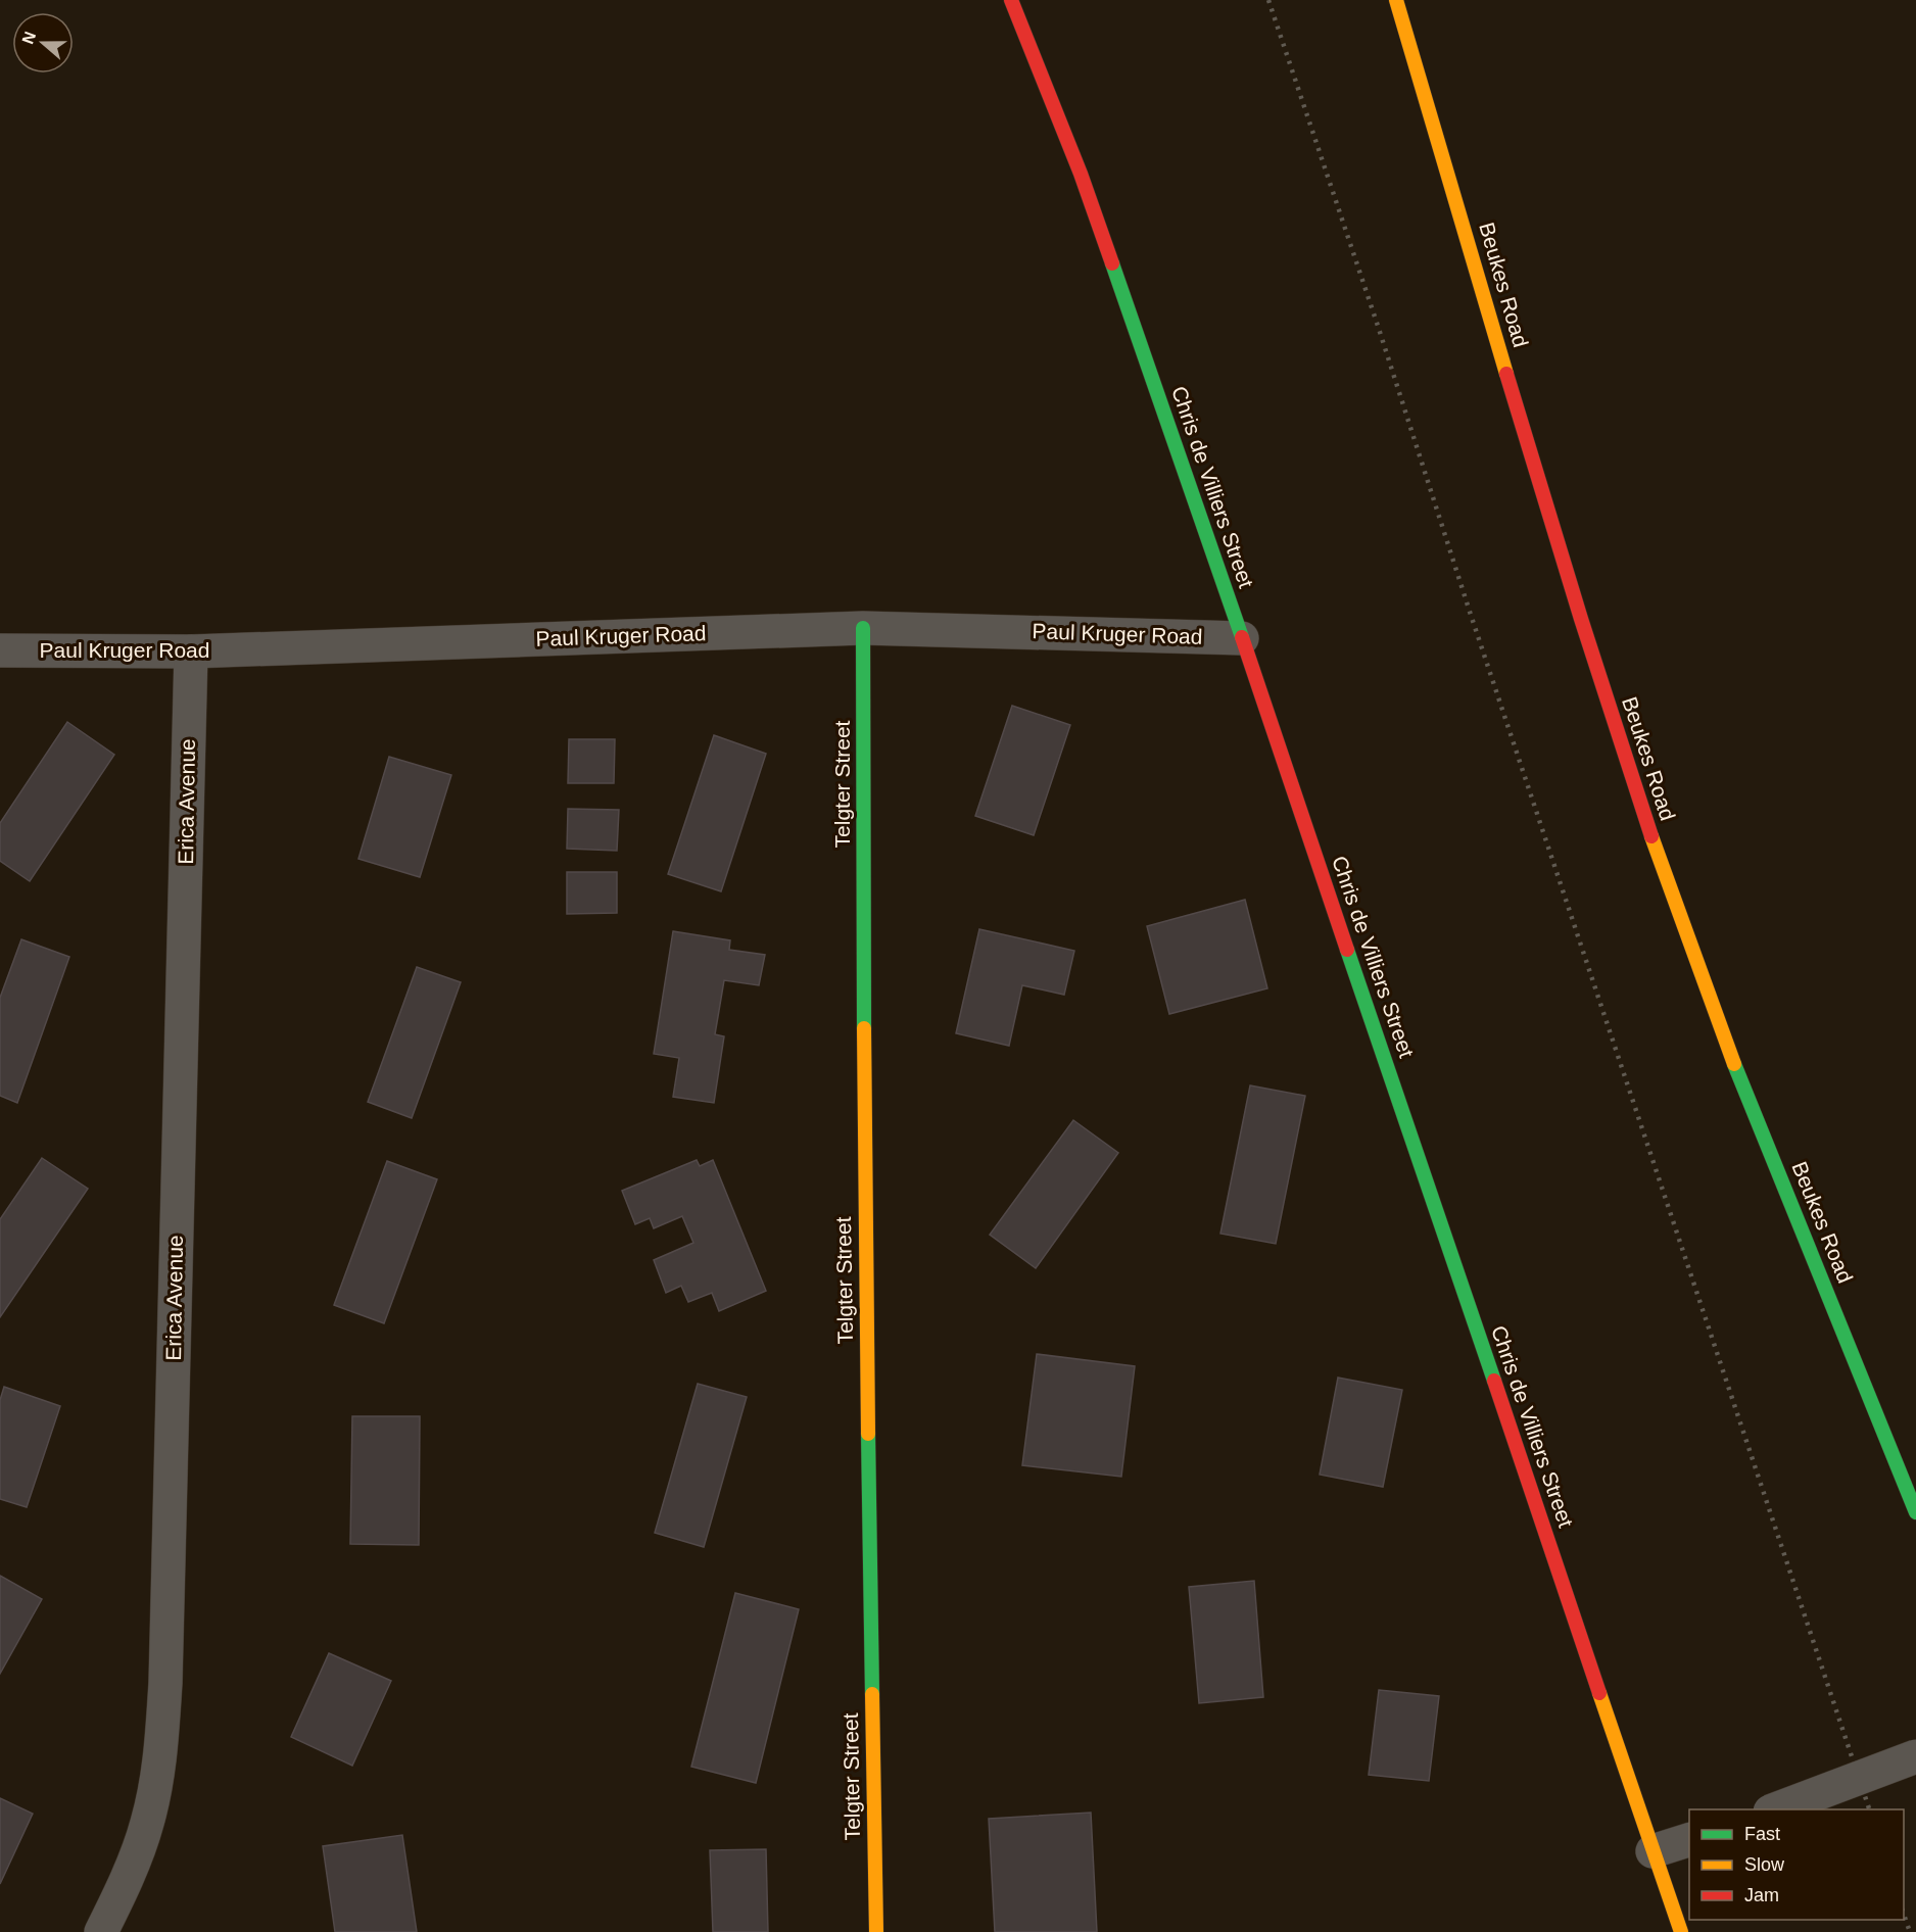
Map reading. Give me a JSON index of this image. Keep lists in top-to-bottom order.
{
  "streets": {
    "street": [
      "Beukes Road",
      "Chris de Villiers Street",
      "Paul Kruger Road",
      "Telgter Street",
      "Erica Avenue"
    ]
  },
  "crossings": [
    ["Chris de Villiers Street", "Paul Kruger Road"],
    ["Paul Kruger Road", "Telgter Street"],
    ["Paul Kruger Road", "Erica Avenue"]
  ],
  "legend": ["Fast", "Slow", "Jam"],
  "north": "left"
}
